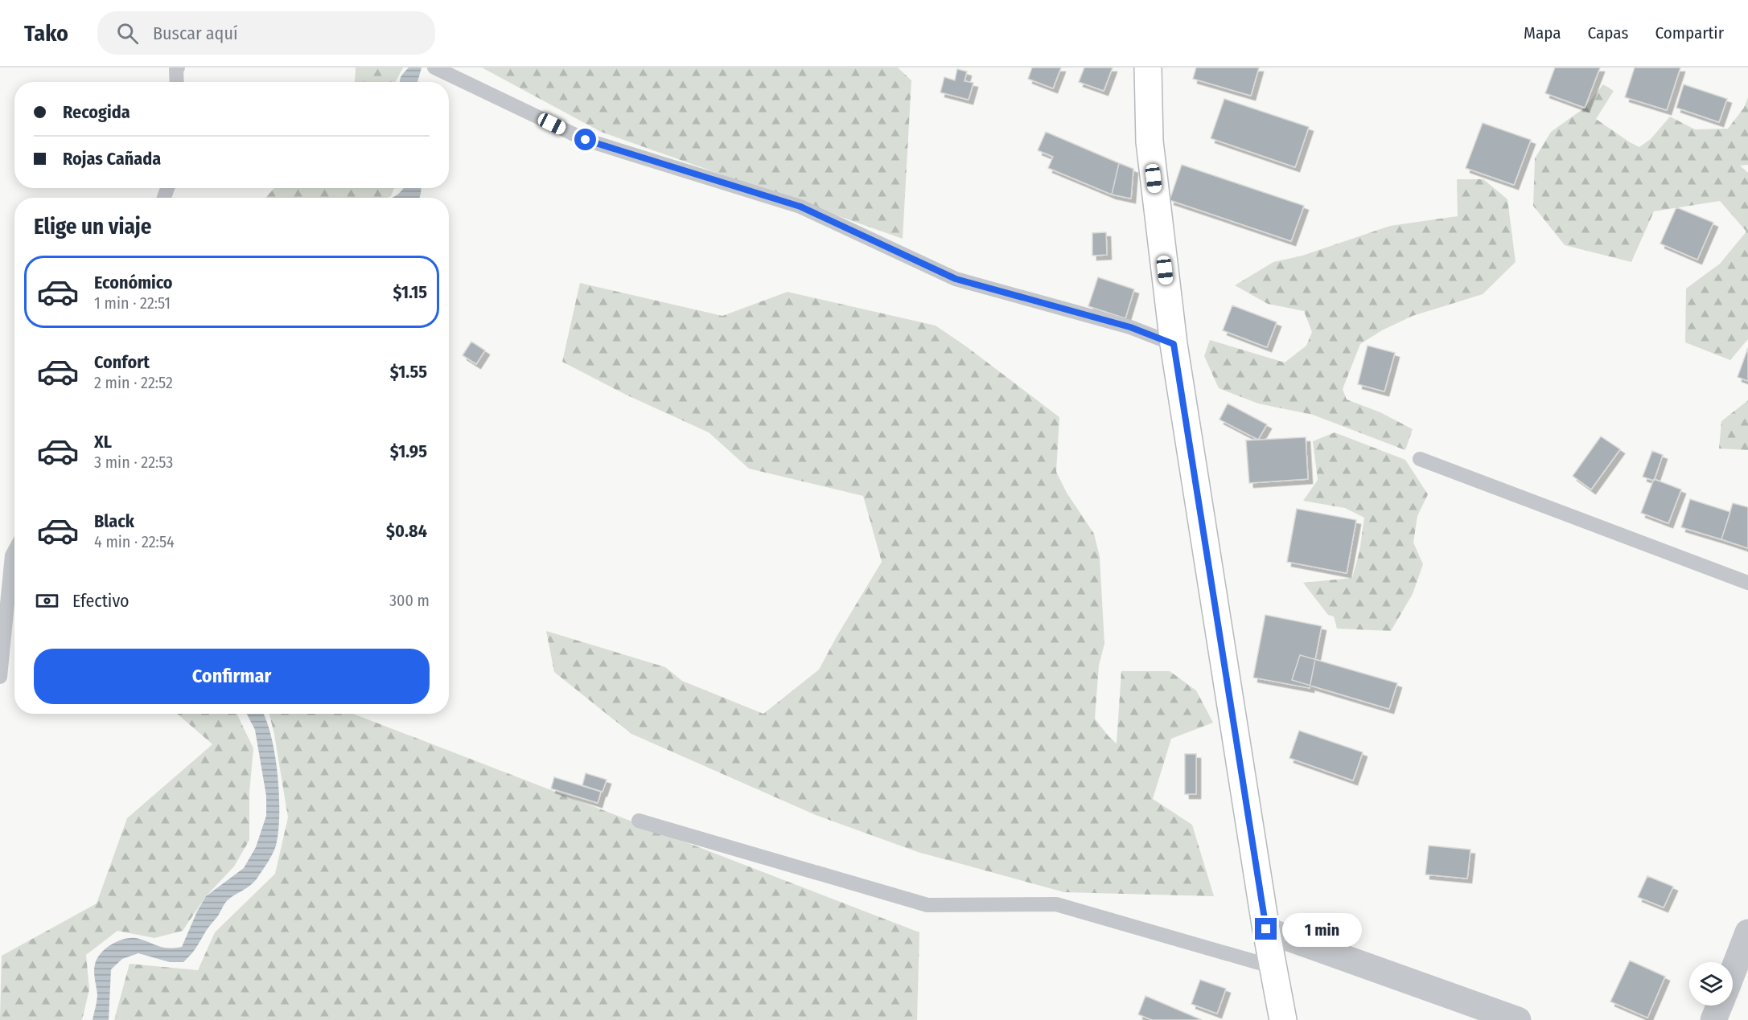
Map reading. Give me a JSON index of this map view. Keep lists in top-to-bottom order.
{
  "page": {
    "header": "Tako",
    "search": "Buscar aquí",
    "nav": ["Mapa", "Capas", "Compartir"],
    "banner": ["Recogida", "Rojas Cañada"],
    "heading": "Elige un viaje",
    "list": [
      {
        "name": "Económico",
        "note": "1 min · 22:51",
        "value": "$1.15"
      },
      {
        "name": "Confort",
        "note": "2 min · 22:52",
        "value": "$1.55"
      },
      {
        "name": "XL",
        "note": "3 min · 22:53",
        "value": "$1.95"
      },
      {
        "name": "Black",
        "note": "4 min · 22:54",
        "value": "$0.84"
      }
    ],
    "pay": ["Efectivo", "300 m"],
    "buttons": "Confirmar",
    "bubble": "1 min"
  }
}
